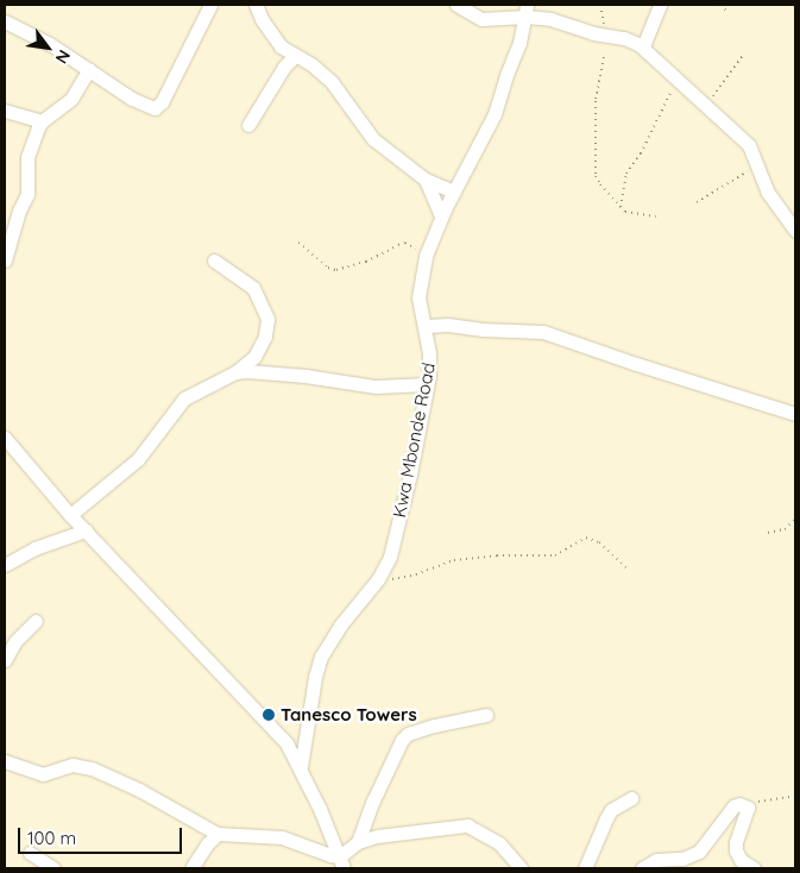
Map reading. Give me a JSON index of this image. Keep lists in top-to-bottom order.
{
  "streets": {
    "street": ["Kwa Mbonde Road"]
  },
  "places": ["Tanesco Towers"],
  "scale_bar": "100 m",
  "north": "bottom right"
}
